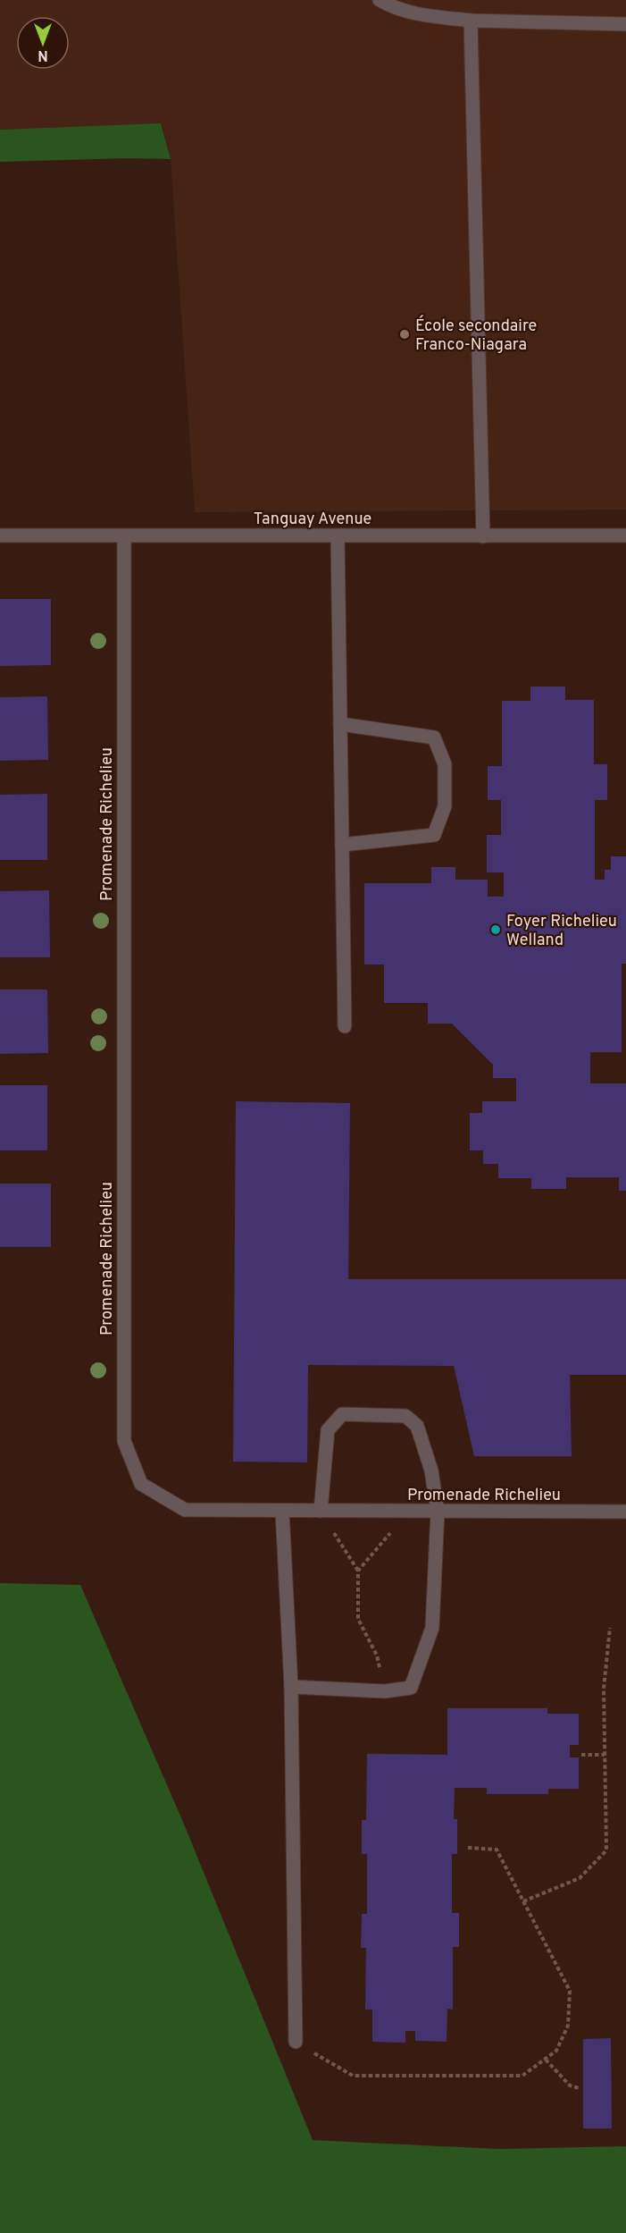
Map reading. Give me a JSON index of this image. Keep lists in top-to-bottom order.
{
  "streets": {
    "street": ["Tanguay Avenue", "Promenade Richelieu"]
  },
  "crossings": [
    ["Tanguay Avenue", "Promenade Richelieu"]
  ],
  "places": ["École secondaire Franco-Niagara", "Foyer Richelieu Welland"],
  "north": "bottom"
}
